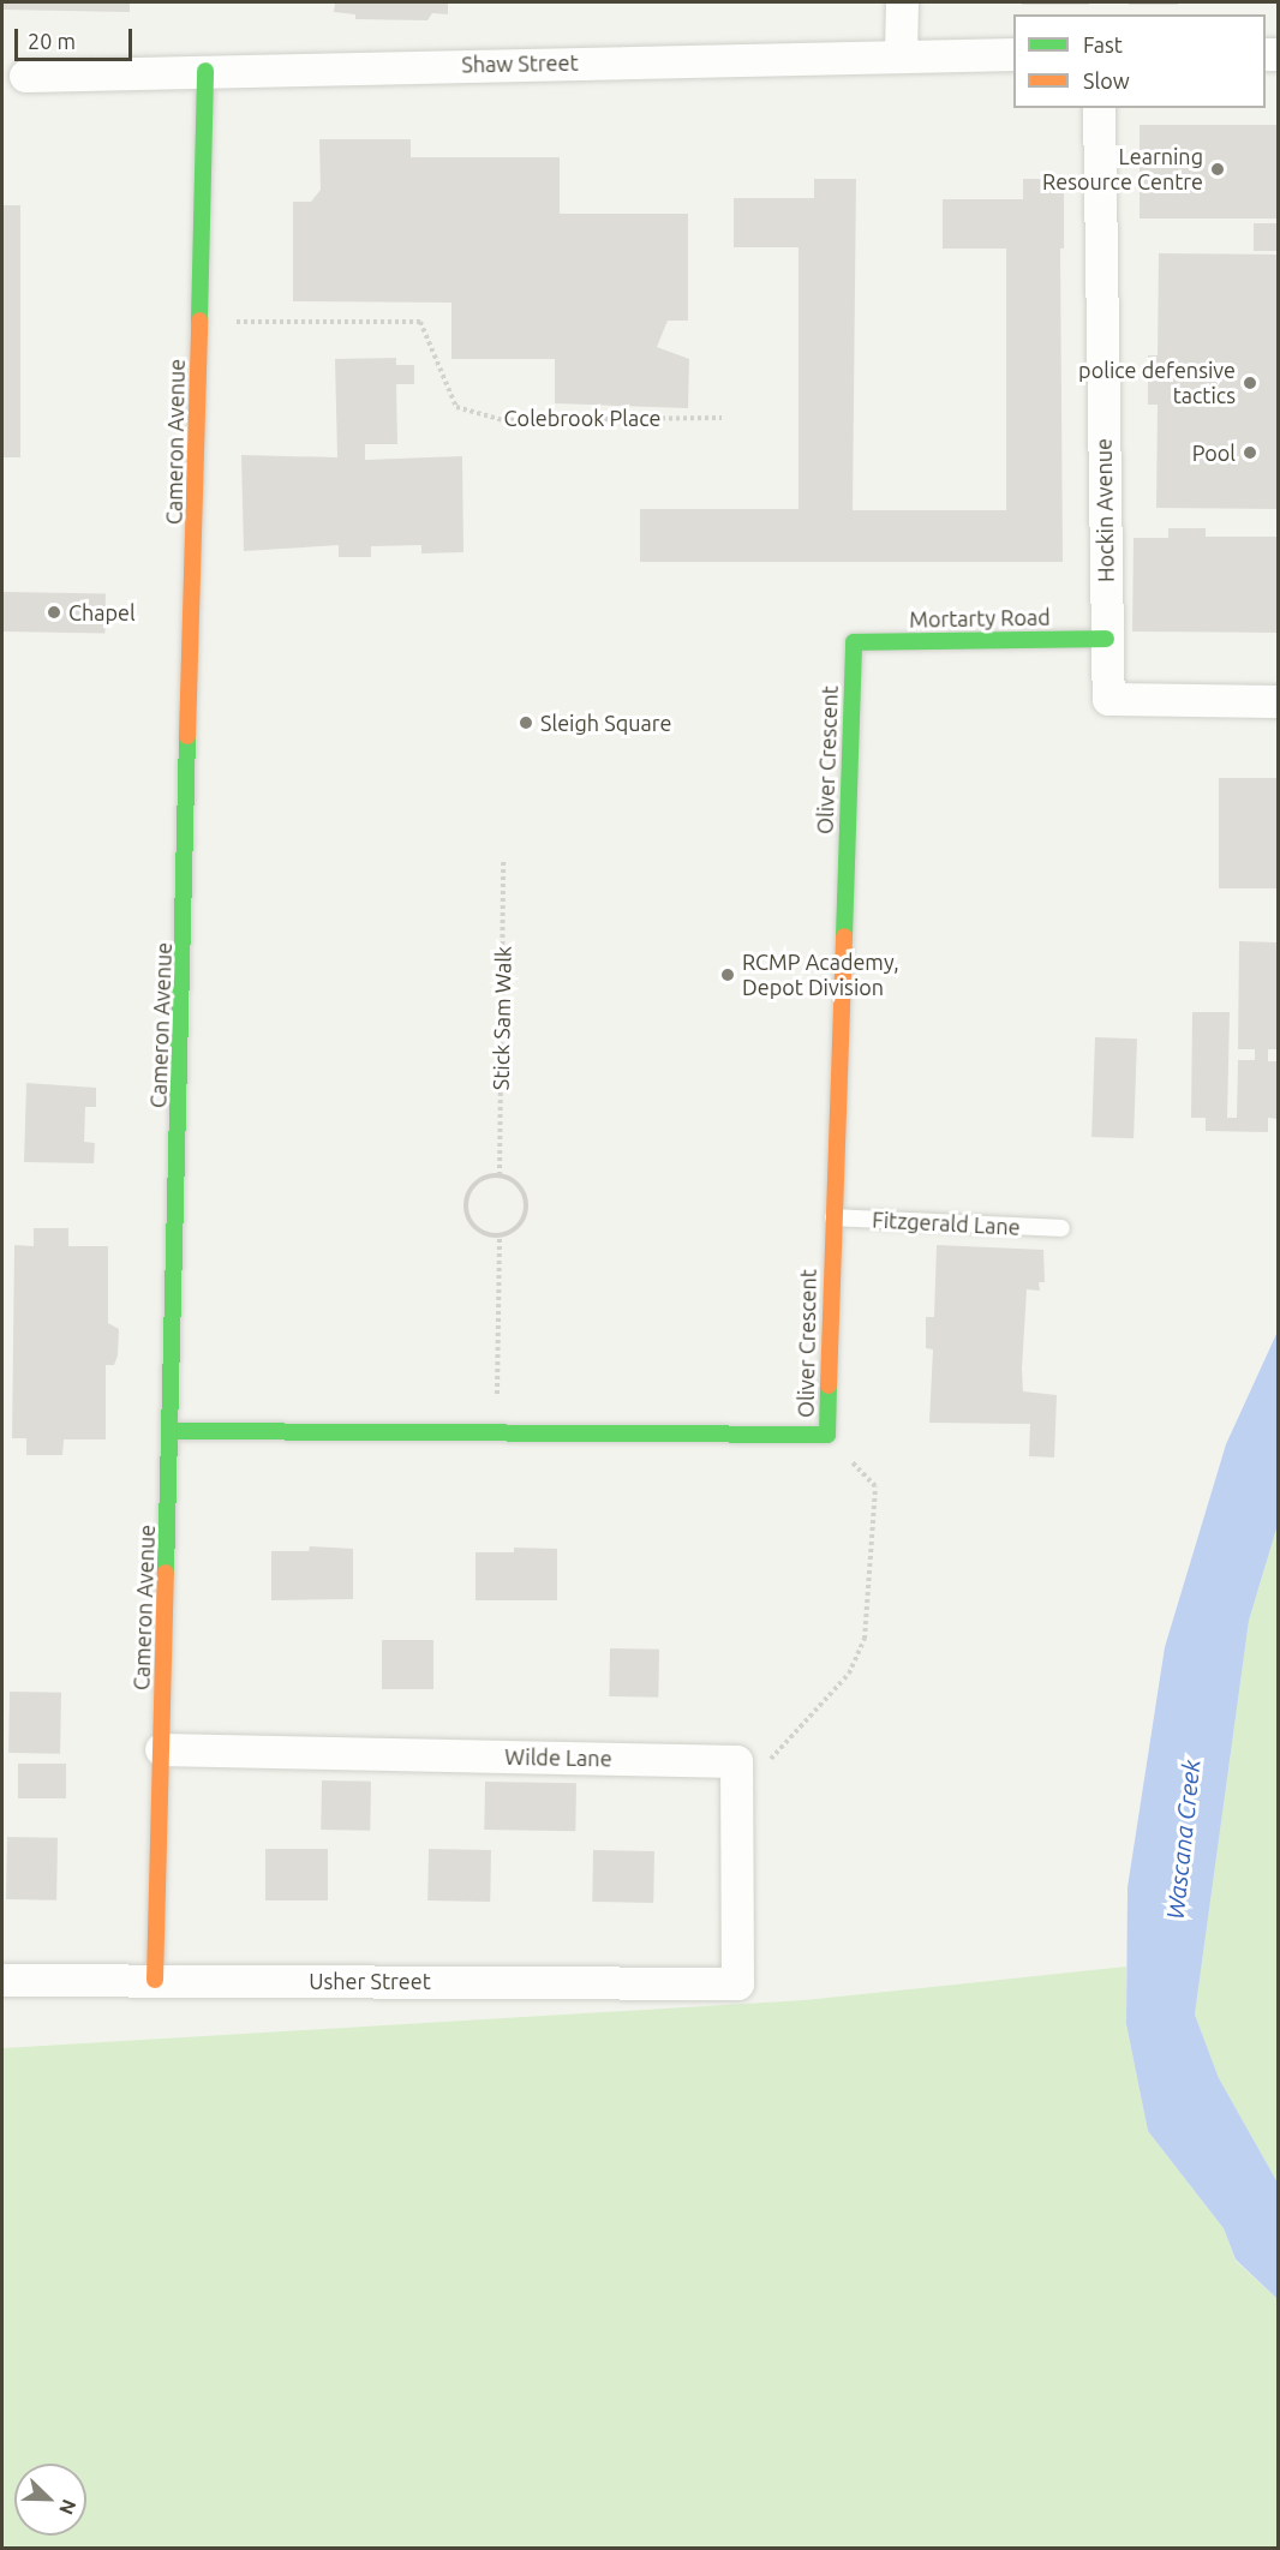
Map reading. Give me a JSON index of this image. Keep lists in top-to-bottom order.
{
  "streets": {
    "street": [
      "Shaw Street",
      "Cameron Avenue",
      "Hockin Avenue",
      "Mortarty Road",
      "Oliver Crescent",
      "Wilde Lane",
      "Usher Street"
    ],
    "lane": ["Fitzgerald Lane"],
    "path": ["Colebrook Place", "Stick Sam Walk"]
  },
  "crossings": [
    ["Shaw Street", "Cameron Avenue"],
    ["Colebrook Place", "Cameron Avenue"],
    ["Cameron Avenue", "Oliver Crescent"],
    ["Cameron Avenue", "Wilde Lane"],
    ["Cameron Avenue", "Usher Street"],
    ["Hockin Avenue", "Mortarty Road"],
    ["Mortarty Road", "Oliver Crescent"],
    ["Oliver Crescent", "Fitzgerald Lane"],
    ["Wilde Lane", "Usher Street"]
  ],
  "water": ["Wascana Creek"],
  "places": [
    "Learning Resource Centre",
    "police defensive tactics",
    "Pool",
    "Chapel",
    "Sleigh Square",
    "RCMP Academy, Depot Division"
  ],
  "legend": ["Fast", "Slow"],
  "scale_bar": "20 m",
  "north": "bottom right"
}
